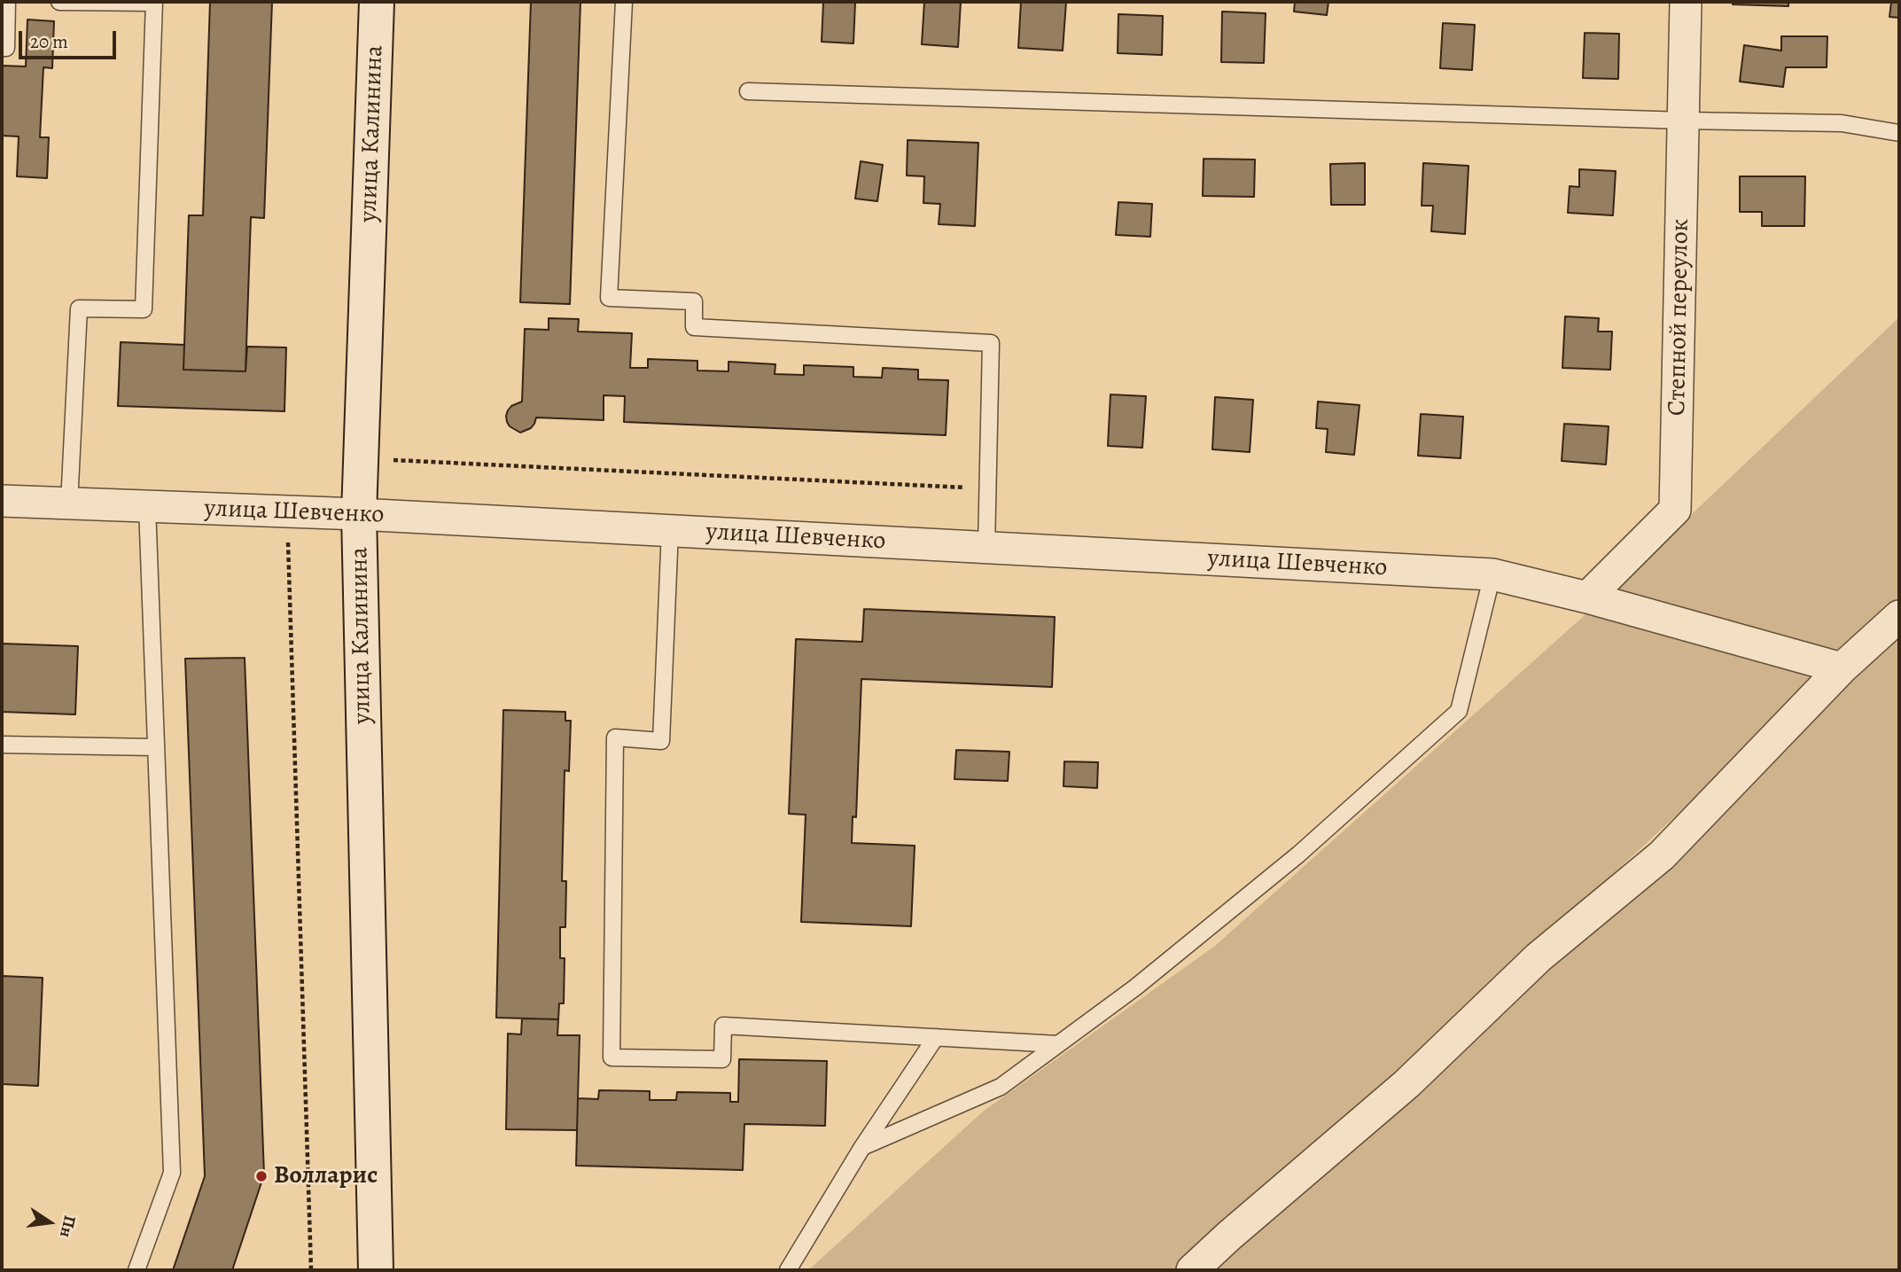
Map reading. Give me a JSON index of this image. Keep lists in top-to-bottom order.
{
  "streets": {
    "main road": ["улица Калинина"],
    "street": ["Степной переулок", "улица Шевченко"]
  },
  "crossings": [
    ["улица Калинина", "улица Шевченко"],
    ["Степной переулок", "улица Шевченко"]
  ],
  "places": ["Волларис"],
  "scale_bar": "20 m",
  "north": "right"
}
